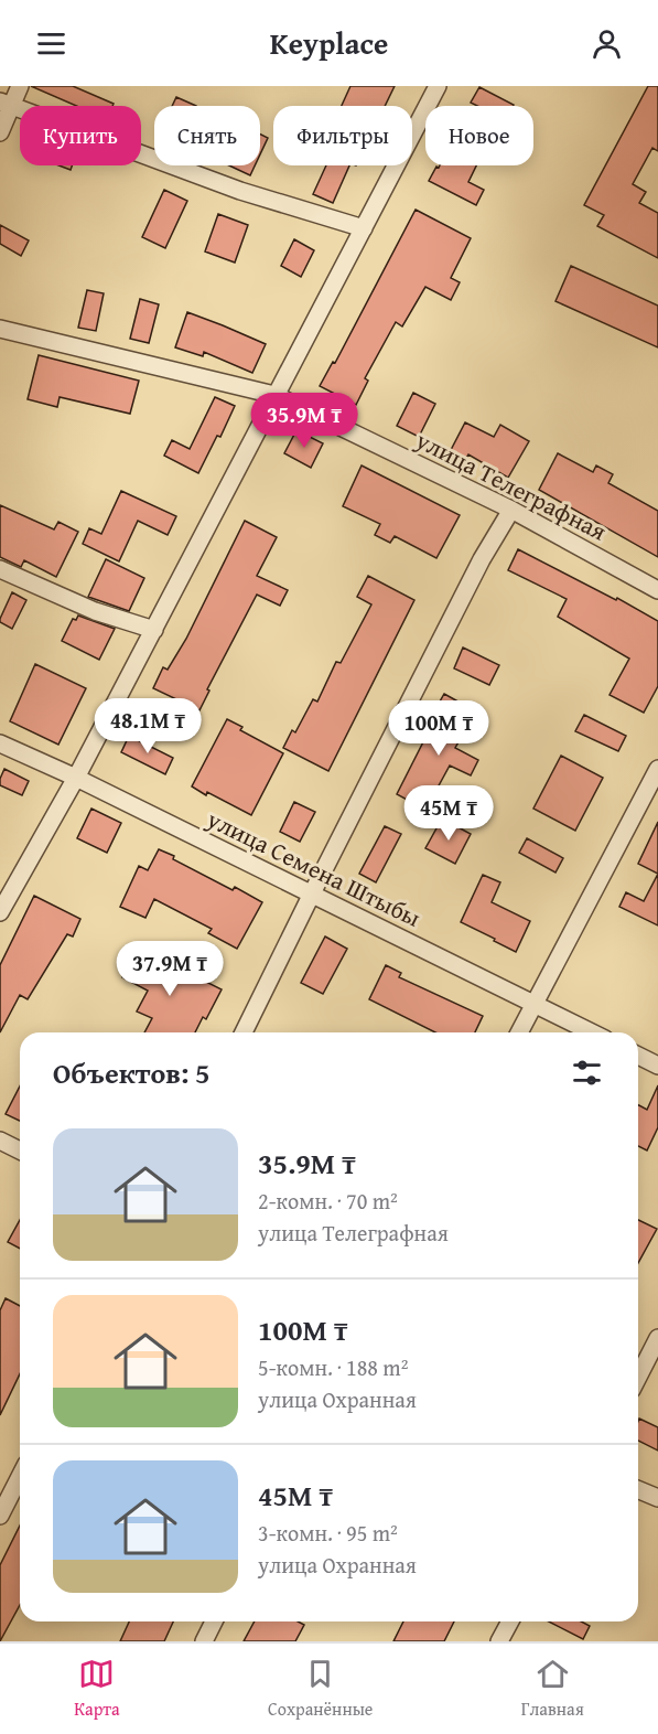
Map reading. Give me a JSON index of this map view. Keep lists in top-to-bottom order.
{
  "streets": {
    "street": ["улица Телеграфная", "улица Семена Штыбы"]
  },
  "page": {
    "header": "Keyplace",
    "chip": [
      "Купить",
      "Снять",
      "Фильтры",
      "Новое"
    ],
    "price": [
      "35.9M ₸",
      "48.1M ₸",
      "100M ₸",
      "45M ₸",
      "37.9M ₸"
    ],
    "heading": "Объектов: 5",
    "list": [
      {
        "name": "35.9M ₸",
        "note": "2-комн. · 70 m² · улица Телеграфная"
      },
      {
        "name": "100M ₸",
        "note": "5-комн. · 188 m² · улица Охранная"
      },
      {
        "name": "45M ₸",
        "note": "3-комн. · 95 m² · улица Охранная"
      }
    ],
    "tabs": ["Карта", "Сохранённые", "Главная"]
  }
}
